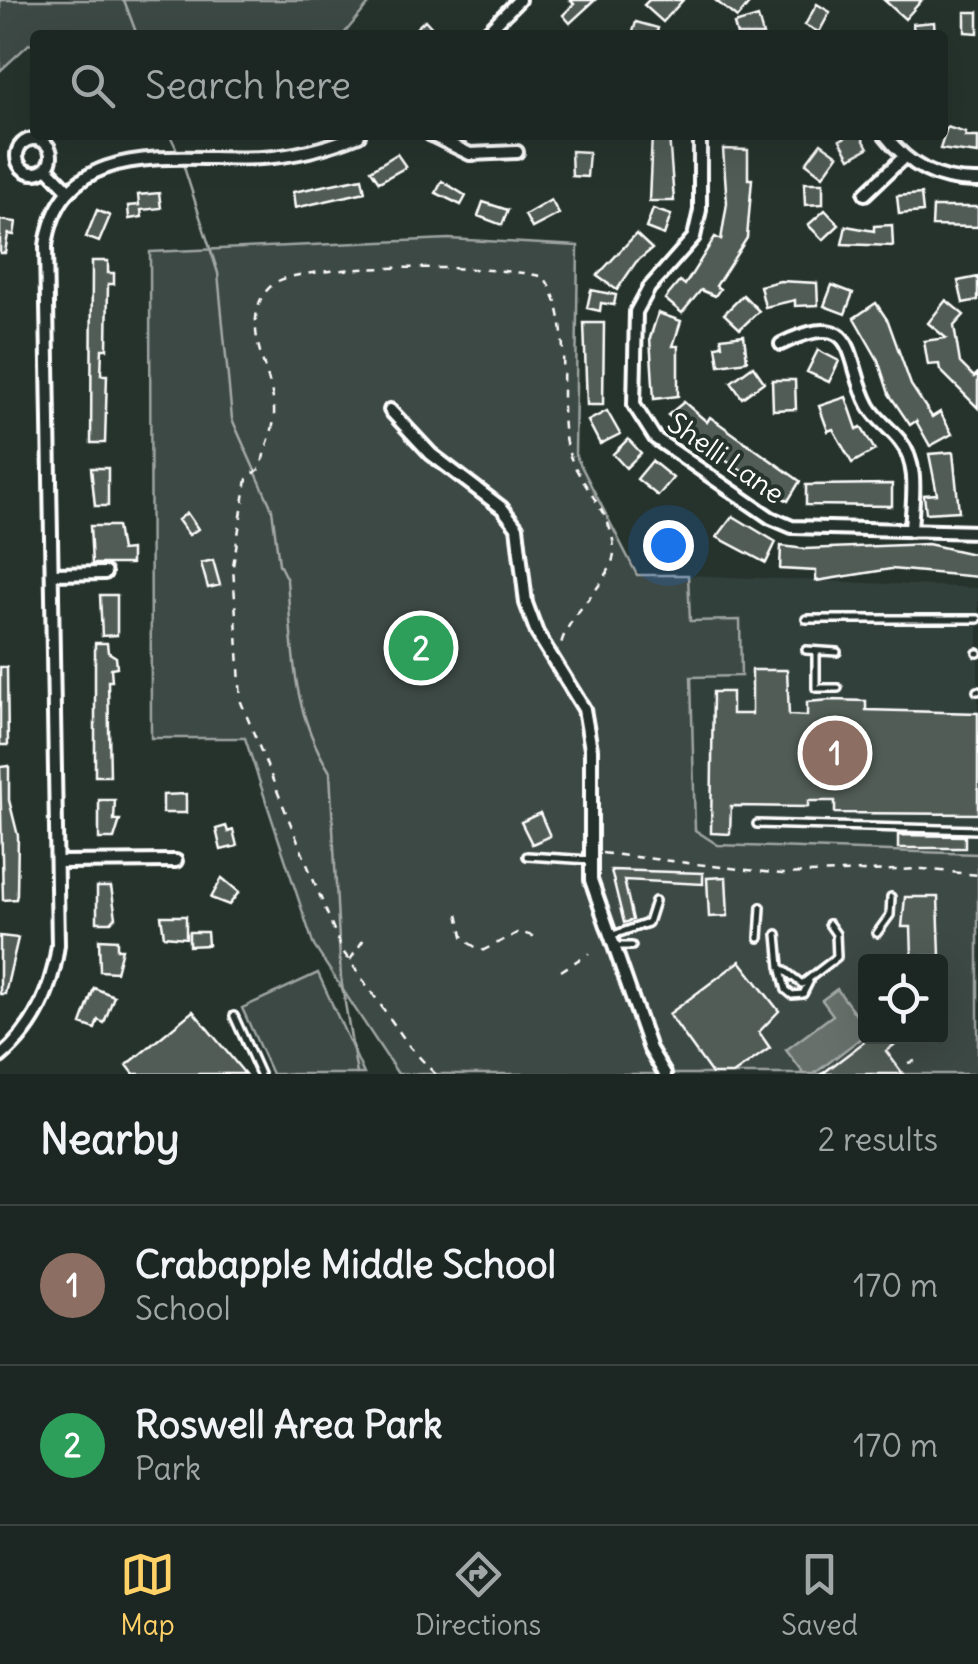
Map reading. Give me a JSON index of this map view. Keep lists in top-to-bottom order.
{
  "streets": {
    "street": ["Shelli Lane"]
  },
  "page": {
    "search": "Search here",
    "pins": ["2", "1"],
    "heading": ["Nearby", "2 results"],
    "list": [
      {
        "mark": "1",
        "name": "Crabapple Middle School",
        "note": "School",
        "value": "170 m"
      },
      {
        "mark": "2",
        "name": "Roswell Area Park",
        "note": "Park",
        "value": "170 m"
      }
    ],
    "nav": ["Map", "Directions", "Saved"]
  }
}
